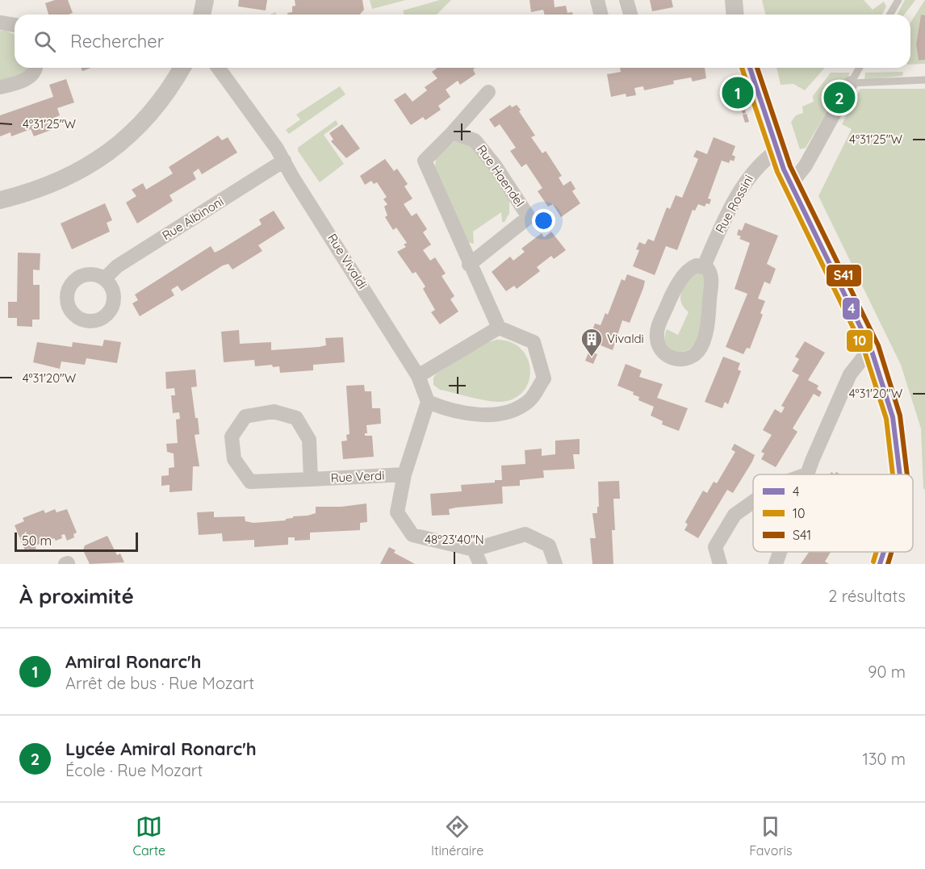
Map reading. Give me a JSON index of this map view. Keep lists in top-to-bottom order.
{
  "streets": {
    "street": [
      "Rue Haendel",
      "Rue Rossini",
      "Rue Albinoni",
      "Rue Vivaldi",
      "Rue Verdi"
    ]
  },
  "crossings": [
    ["Rue Albinoni", "Rue Vivaldi"]
  ],
  "places": {
    "building": ["Vivaldi"]
  },
  "lines": ["transit line 4", "transit line 10", "transit line S41"],
  "legend": ["4", "10", "S41"],
  "scale_bar": "50 m",
  "page": {
    "search": "Rechercher",
    "pins": ["1", "2"],
    "scale": "50 m",
    "heading": ["À proximité", "2 résultats"],
    "list": [
      {
        "mark": "1",
        "name": "Amiral Ronarc'h",
        "note": "Arrêt de bus · Rue Mozart",
        "value": "90 m"
      },
      {
        "mark": "2",
        "name": "Lycée Amiral Ronarc'h",
        "note": "École · Rue Mozart",
        "value": "130 m"
      }
    ],
    "nav": ["Carte", "Itinéraire", "Favoris"]
  },
  "coordinates": ["4°31'25\"W", "4°31'20\"W", "48°23'40\"N"]
}
